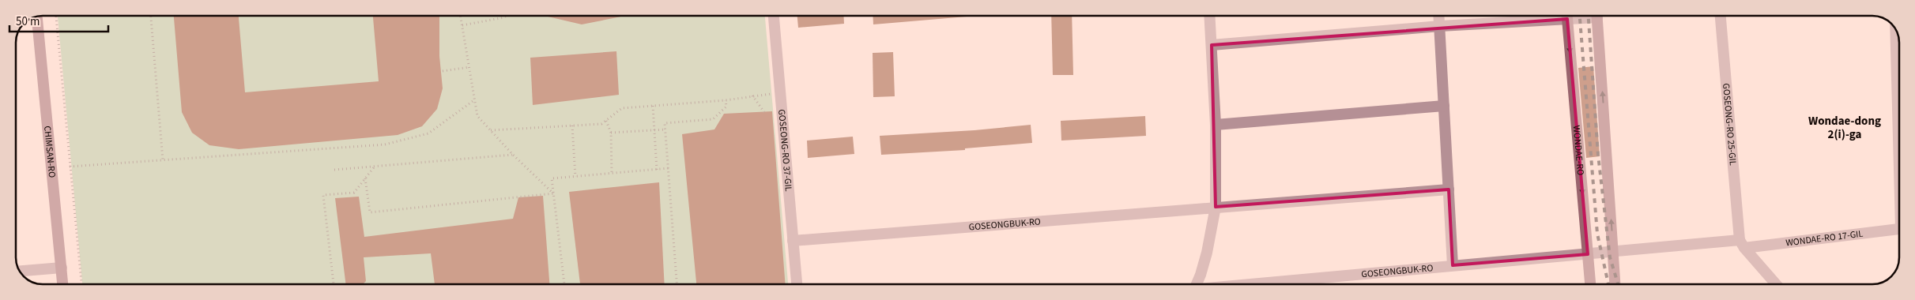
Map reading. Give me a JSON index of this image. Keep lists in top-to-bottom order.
{
  "streets": {
    "main road": ["WONDAE-RO", "CHIMSAN-RO"],
    "street": [
      "GOSEONG-RO 25-GIL",
      "GOSEONG-RO 37-GIL",
      "GOSEONGBUK-RO",
      "WONDAE-RO 17-GIL"
    ]
  },
  "crossings": [
    ["GOSEONG-RO 25-GIL", "WONDAE-RO 17-GIL"],
    ["GOSEONG-RO 37-GIL", "GOSEONGBUK-RO"],
    ["WONDAE-RO", "GOSEONGBUK-RO"]
  ],
  "districts": ["Wondae-dong 2(i)-ga"],
  "scale_bar": "50 m"
}
